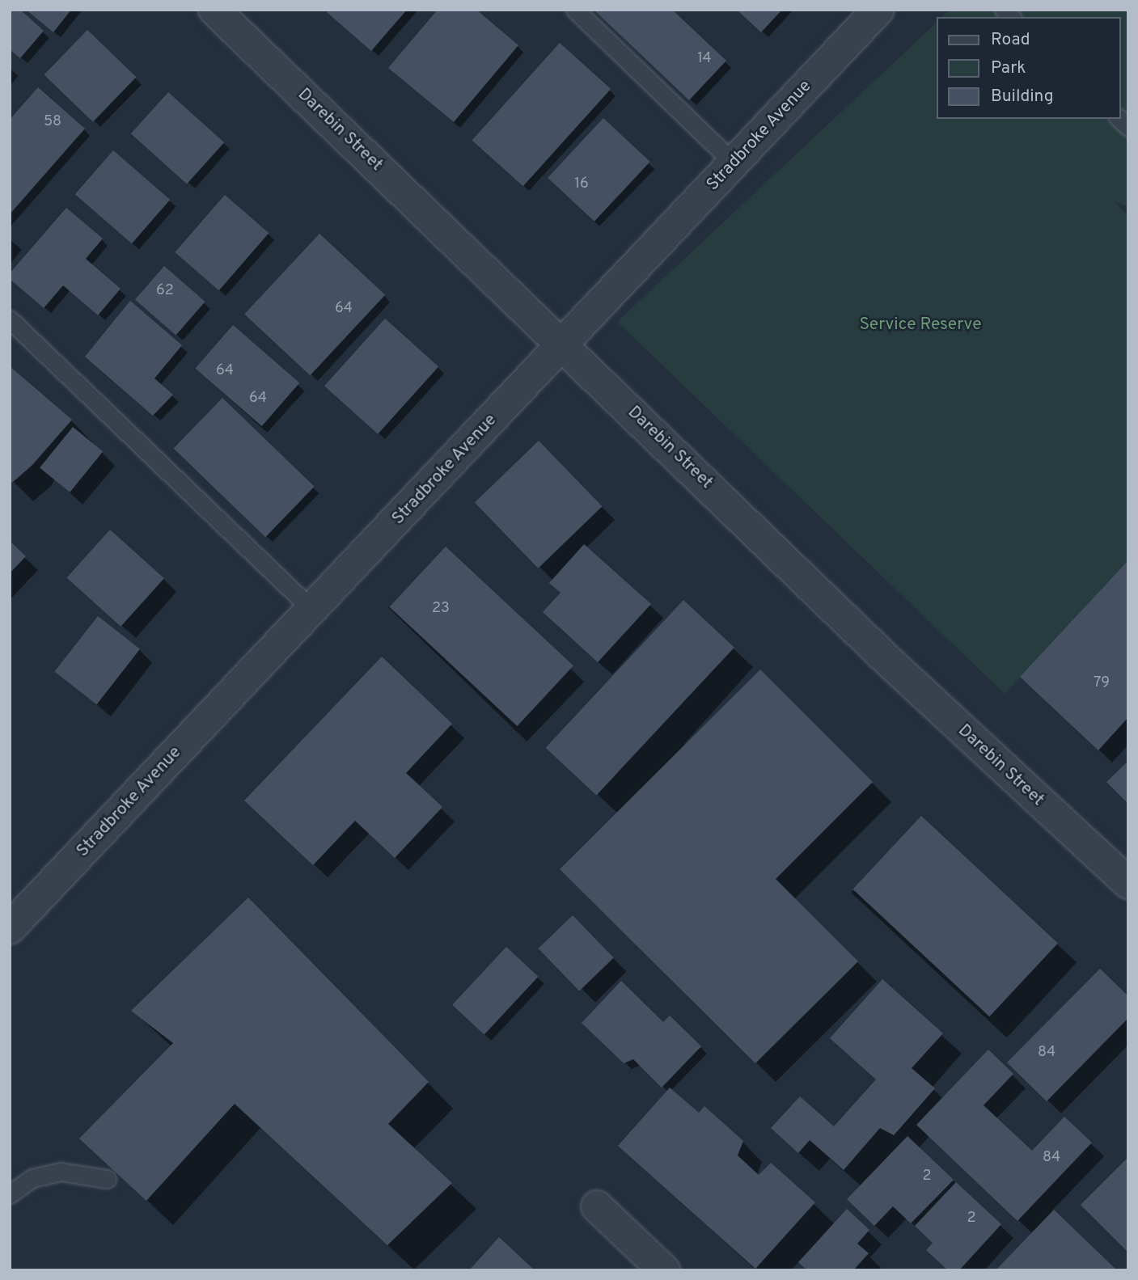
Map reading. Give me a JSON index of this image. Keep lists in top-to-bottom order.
{
  "streets": {
    "street": ["Darebin Street", "Stradbroke Avenue"]
  },
  "crossings": [
    ["Darebin Street", "Stradbroke Avenue"]
  ],
  "parks": ["Service Reserve"],
  "house_numbers": [
    "14",
    "58",
    "16",
    "62",
    "64",
    "64",
    "64",
    "23",
    "79",
    "84",
    "84",
    "2",
    "2"
  ],
  "legend": ["Road", "Park", "Building"]
}
